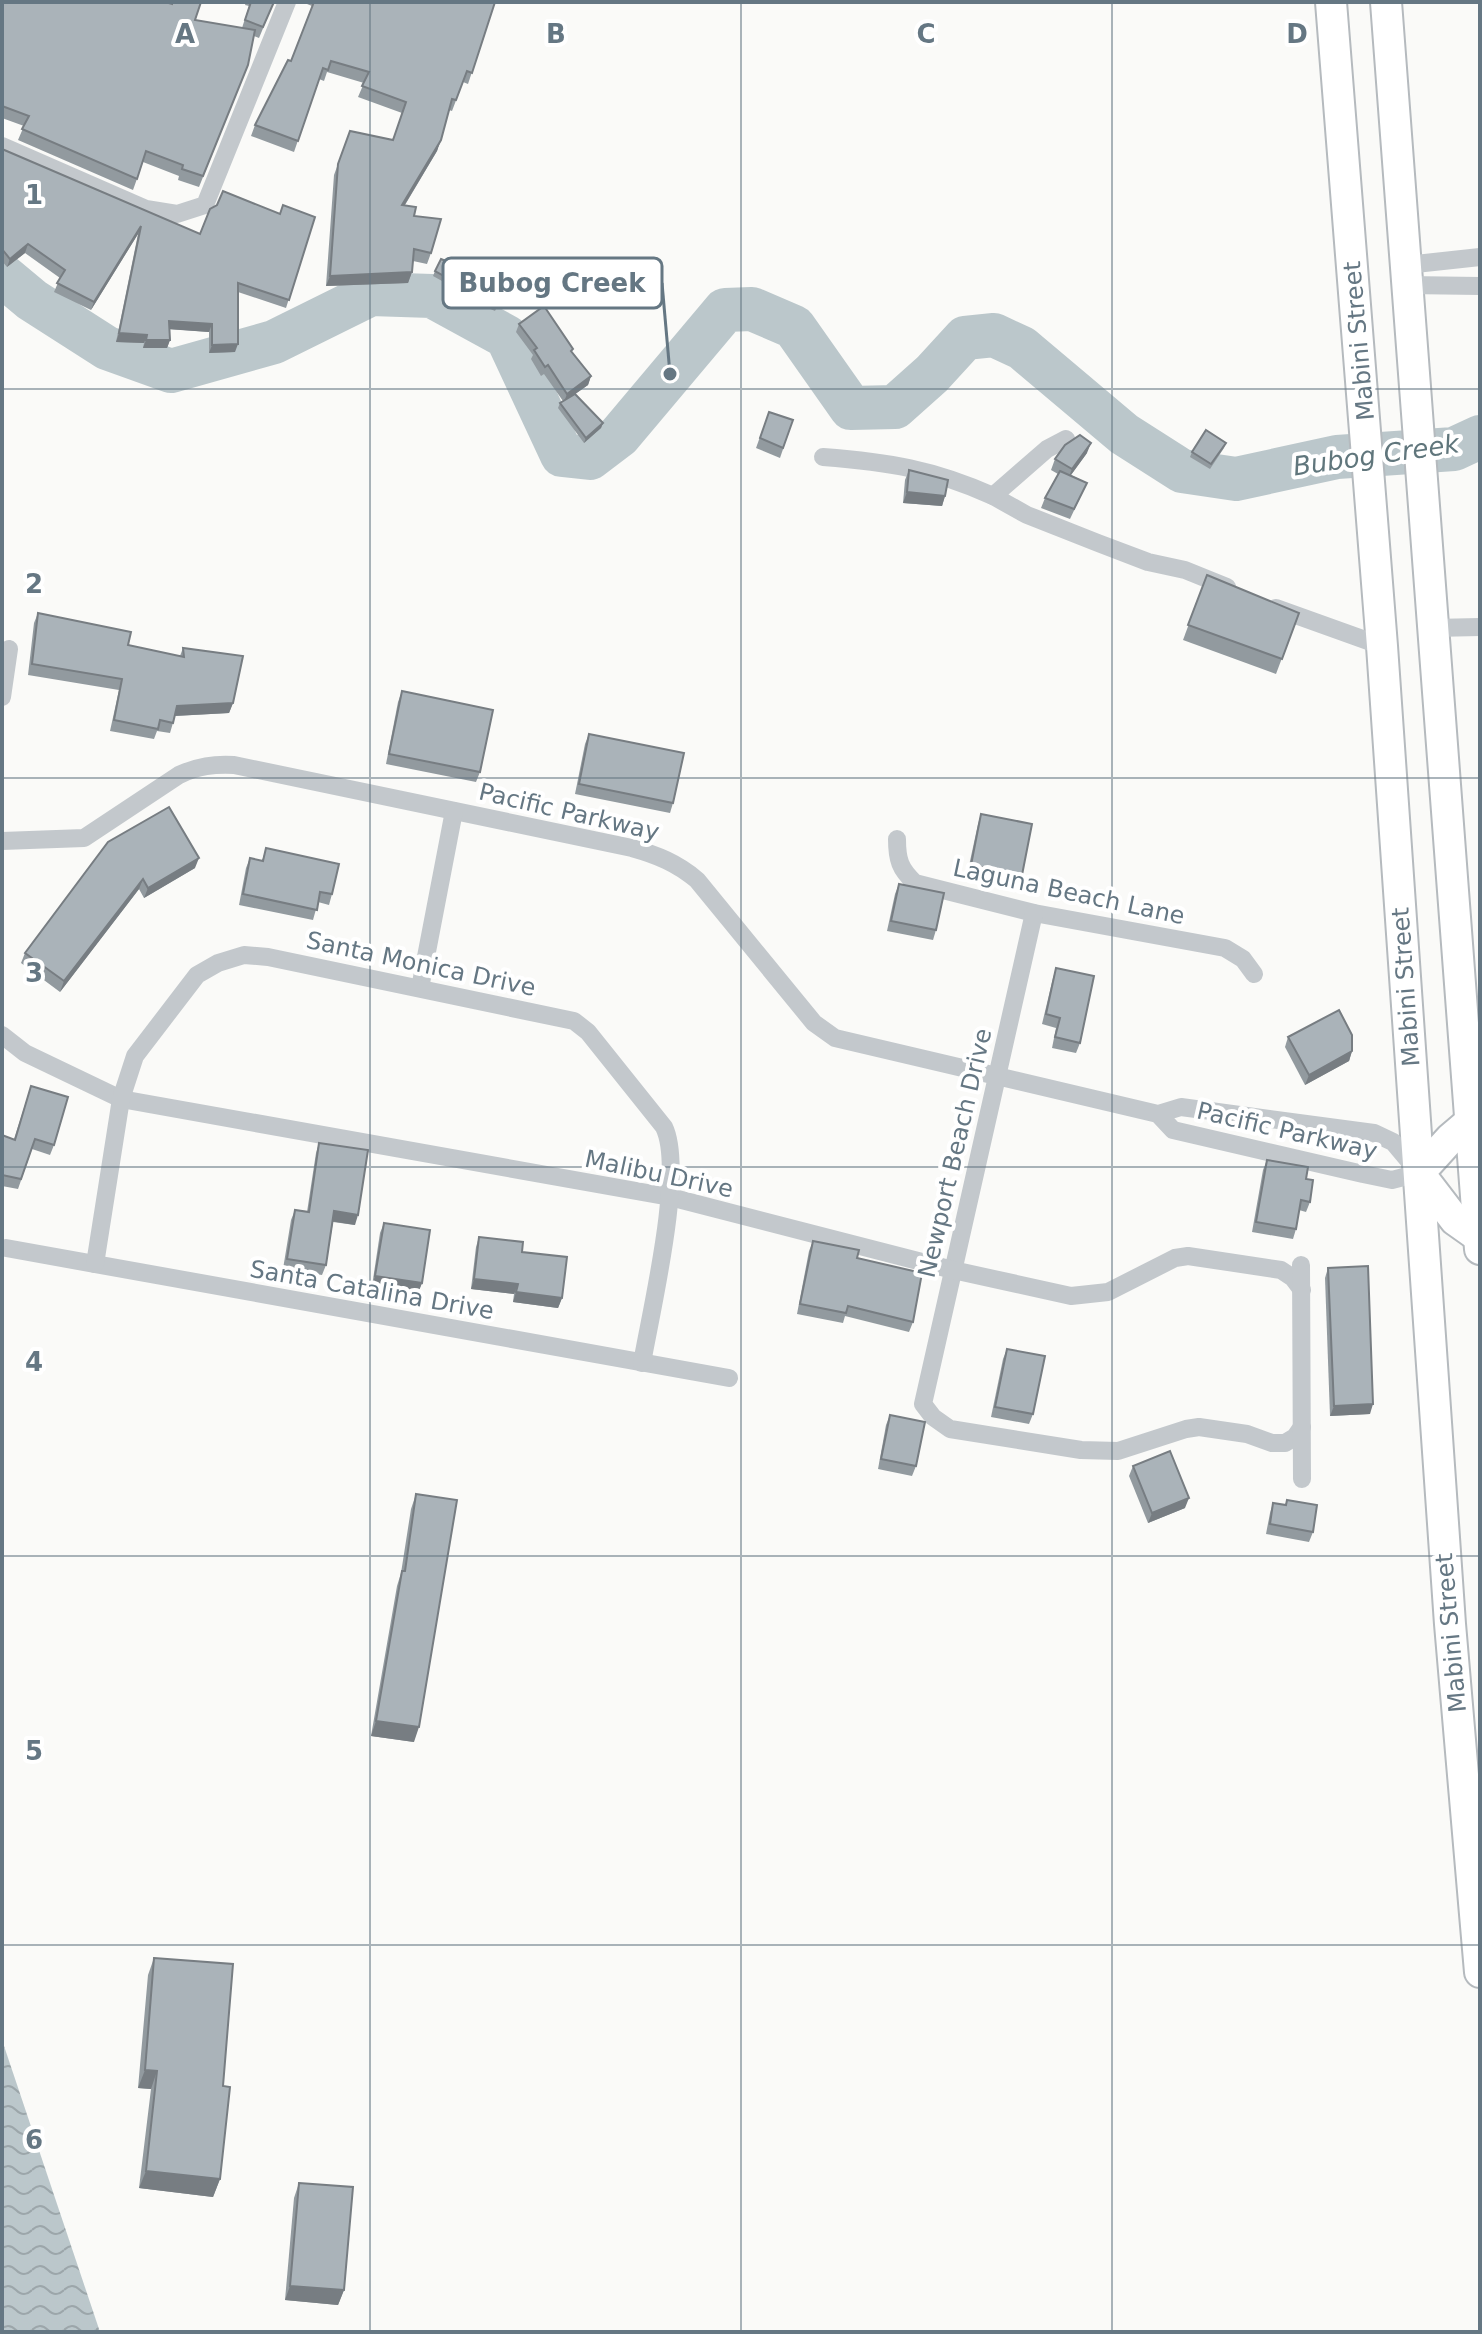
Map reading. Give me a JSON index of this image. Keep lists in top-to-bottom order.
{
  "streets": {
    "main road": ["Mabini Street"],
    "street": [
      "Pacific Parkway",
      "Laguna Beach Lane",
      "Santa Monica Drive",
      "Newport Beach Drive",
      "Malibu Drive",
      "Santa Catalina Drive"
    ]
  },
  "crossings": [
    ["Mabini Street", "Pacific Parkway"],
    ["Pacific Parkway", "Newport Beach Drive"],
    ["Laguna Beach Lane", "Newport Beach Drive"],
    ["Santa Monica Drive", "Malibu Drive"],
    ["Santa Monica Drive", "Santa Catalina Drive"],
    ["Newport Beach Drive", "Malibu Drive"]
  ],
  "water": ["Bubog Creek"],
  "places": ["Bubog Creek"],
  "grid": {
    "columns": [
      "A",
      "B",
      "C",
      "D"
    ],
    "rows": [
      "1",
      "2",
      "3",
      "4",
      "5",
      "6"
    ]
  }
}
